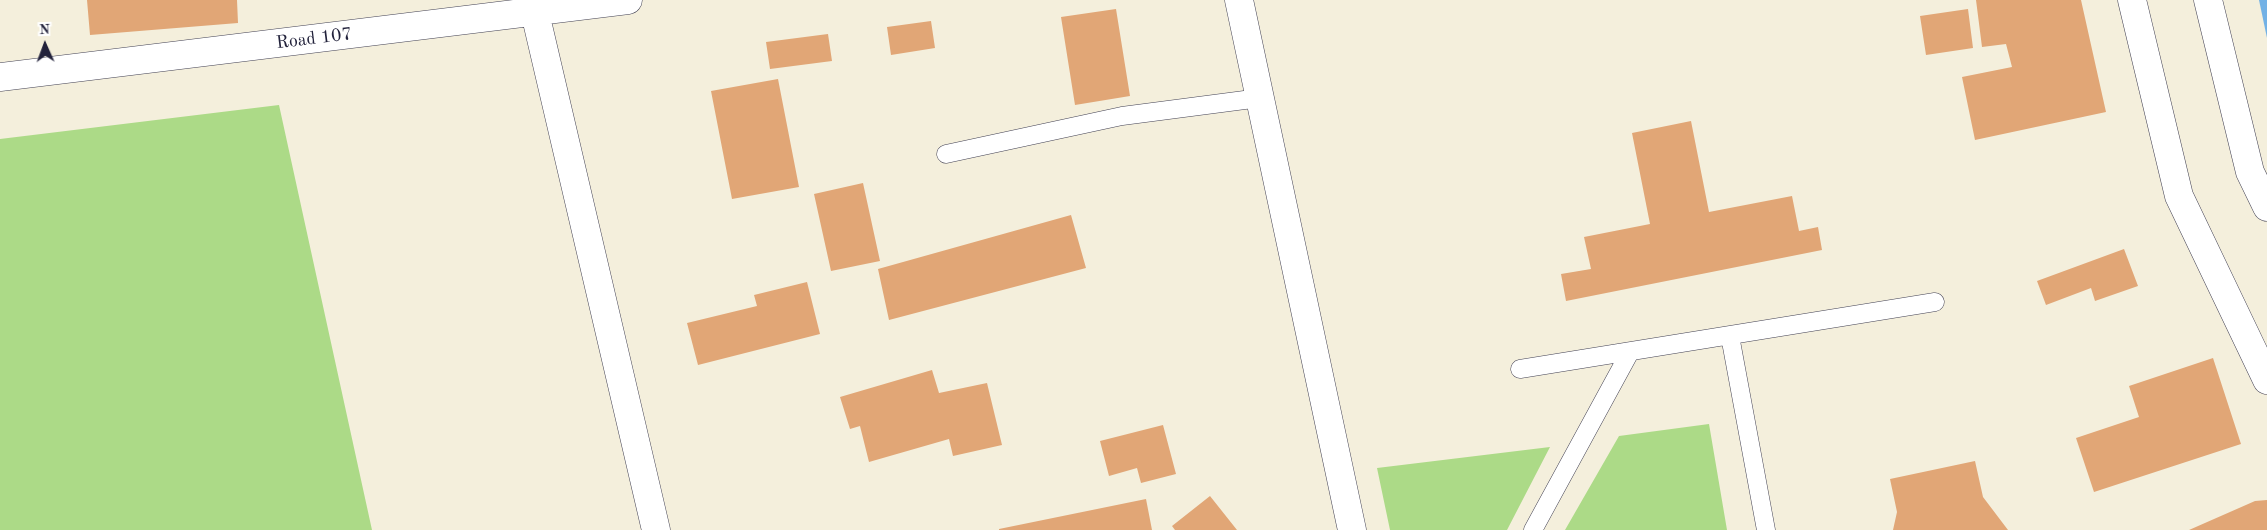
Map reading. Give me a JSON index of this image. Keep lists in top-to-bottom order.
{
  "streets": {
    "street": ["Road 107"]
  },
  "north": "top"
}
